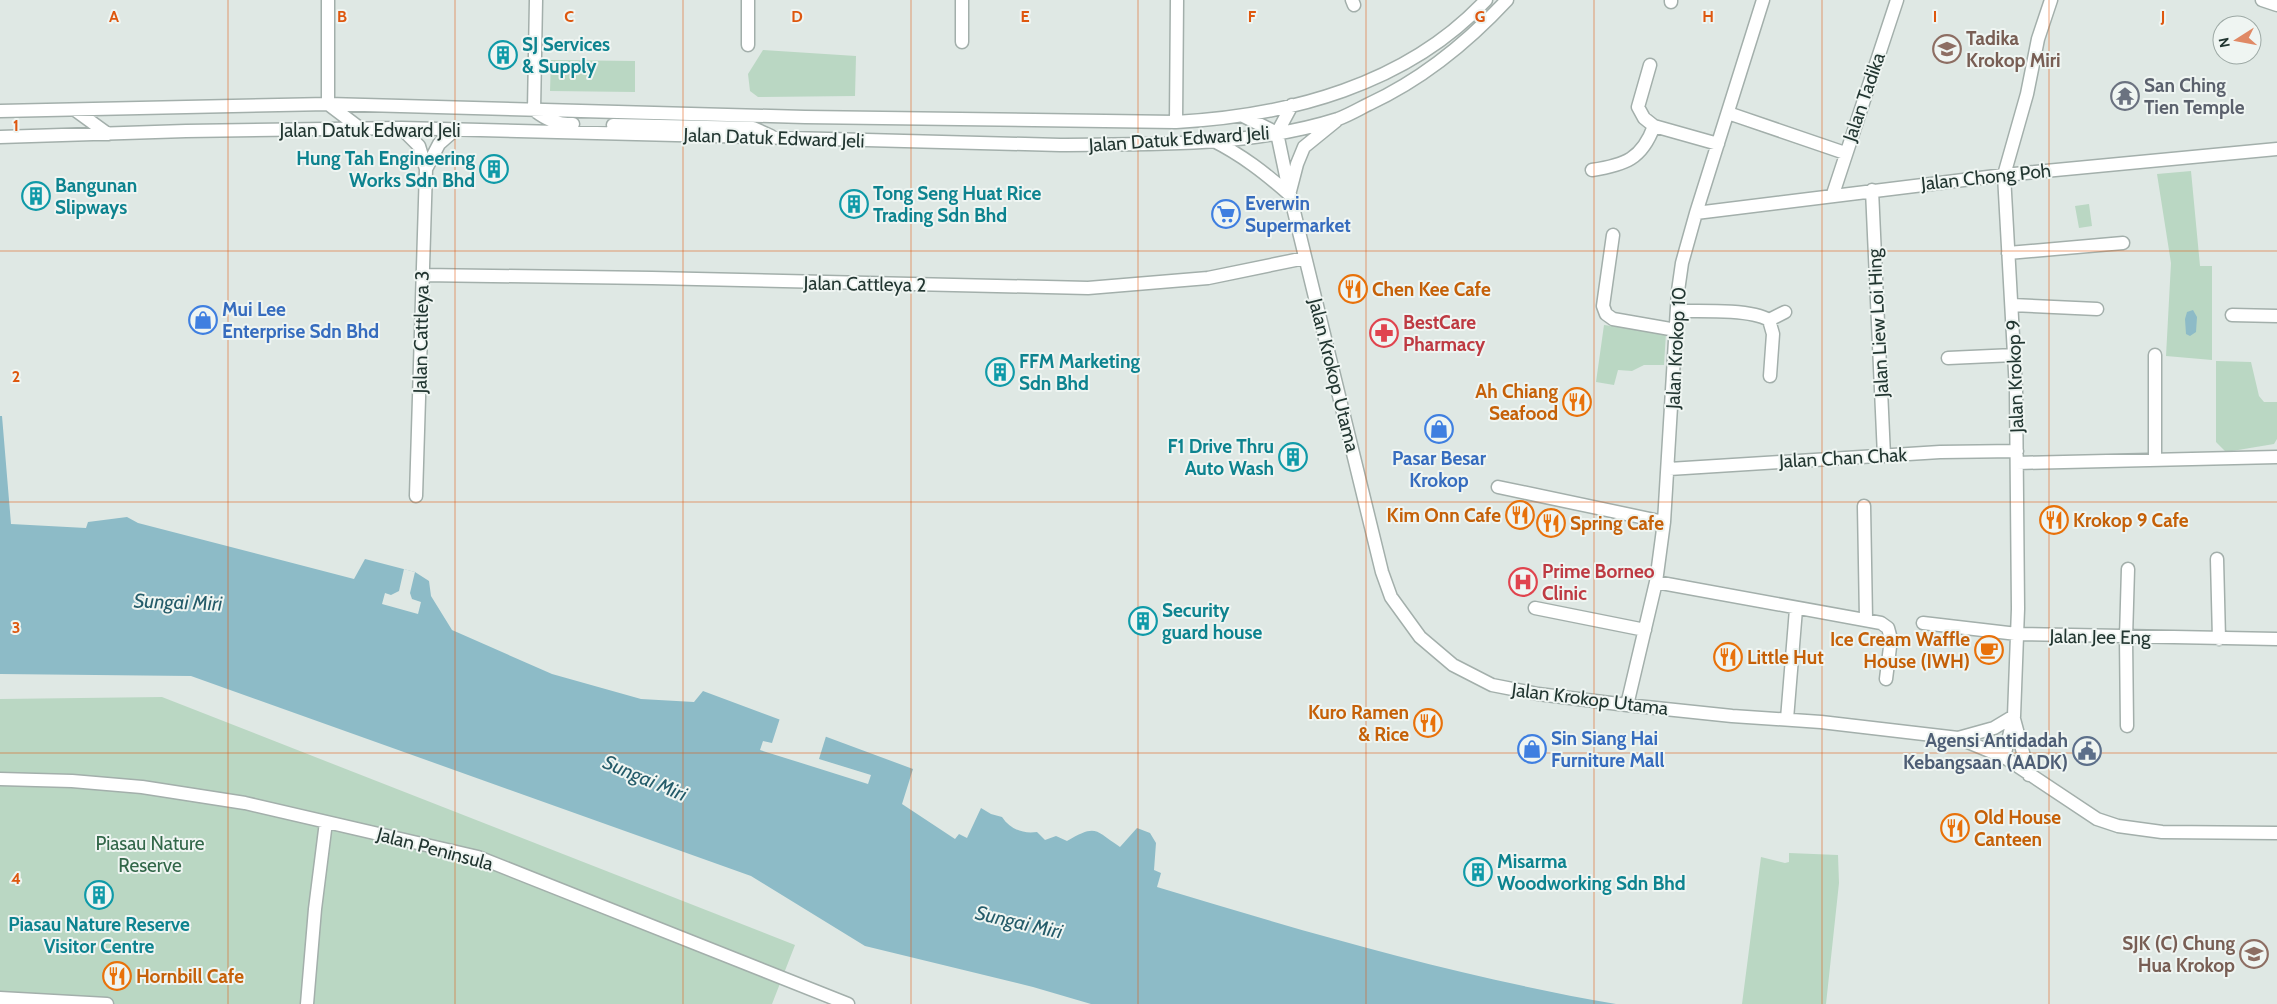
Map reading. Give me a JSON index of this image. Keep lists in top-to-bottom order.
{
  "streets": {
    "street": [
      "Jalan Tadika",
      "Jalan Datuk Edward Jeli",
      "Jalan Chong Poh",
      "Jalan Cattleya 2",
      "Jalan Liew Loi Hing",
      "Jalan Cattleya 3",
      "Jalan Krokop 10",
      "Jalan Krokop Utama",
      "Jalan Krokop 9",
      "Jalan Chan Chak",
      "Jalan Jee Eng",
      "Jalan Peninsula"
    ]
  },
  "crossings": [
    ["Jalan Tadika", "Jalan Chong Poh"],
    ["Jalan Datuk Edward Jeli", "Jalan Cattleya 3"],
    ["Jalan Datuk Edward Jeli", "Jalan Krokop Utama"],
    ["Jalan Chong Poh", "Jalan Liew Loi Hing"],
    ["Jalan Chong Poh", "Jalan Krokop 10"],
    ["Jalan Chong Poh", "Jalan Krokop 9"],
    ["Jalan Cattleya 2", "Jalan Cattleya 3"],
    ["Jalan Cattleya 2", "Jalan Krokop Utama"],
    ["Jalan Liew Loi Hing", "Jalan Chan Chak"],
    ["Jalan Krokop 10", "Jalan Krokop Utama"],
    ["Jalan Krokop 10", "Jalan Chan Chak"],
    ["Jalan Krokop Utama", "Jalan Krokop 9"],
    ["Jalan Krokop 9", "Jalan Chan Chak"],
    ["Jalan Krokop 9", "Jalan Jee Eng"]
  ],
  "water": ["Sungai Miri"],
  "parks": ["Piasau Nature Reserve"],
  "places": {
    "school or university": ["Tadika Krokop Miri", "SJK (C) Chung Hua Krokop"],
    "building": [
      "SJ Services & Supply",
      "Hung Tah Engineering Works Sdn Bhd",
      "Bangunan Slipways",
      "Tong Seng Huat Rice Trading Sdn Bhd",
      "FFM Marketing Sdn Bhd",
      "F1 Drive Thru Auto Wash",
      "Security guard house",
      "Misarma Woodworking Sdn Bhd",
      "Piasau Nature Reserve Visitor Centre"
    ],
    "temple": ["San Ching Tien Temple"],
    "supermarket": ["Everwin Supermarket"],
    "restaurant": [
      "Chen Kee Cafe",
      "Ah Chiang Seafood",
      "Kim Onn Cafe",
      "Krokop 9 Cafe",
      "Spring Cafe",
      "Little Hut",
      "Kuro Ramen & Rice",
      "Old House Canteen",
      "Hornbill Cafe"
    ],
    "shop": ["Mui Lee Enterprise Sdn Bhd", "Pasar Besar Krokop", "Sin Siang Hai Furniture Mall"],
    "pharmacy": ["BestCare Pharmacy"],
    "hospital": ["Prime Borneo Clinic"],
    "cafe": ["Ice Cream Waffle House (IWH)"],
    "public building": ["Agensi Antidadah Kebangsaan (AADK)"]
  },
  "north": "left",
  "grid": {
    "columns": [
      "A",
      "B",
      "C",
      "D",
      "E",
      "F",
      "G",
      "H",
      "I",
      "J"
    ],
    "rows": [
      "1",
      "2",
      "3",
      "4"
    ]
  }
}
